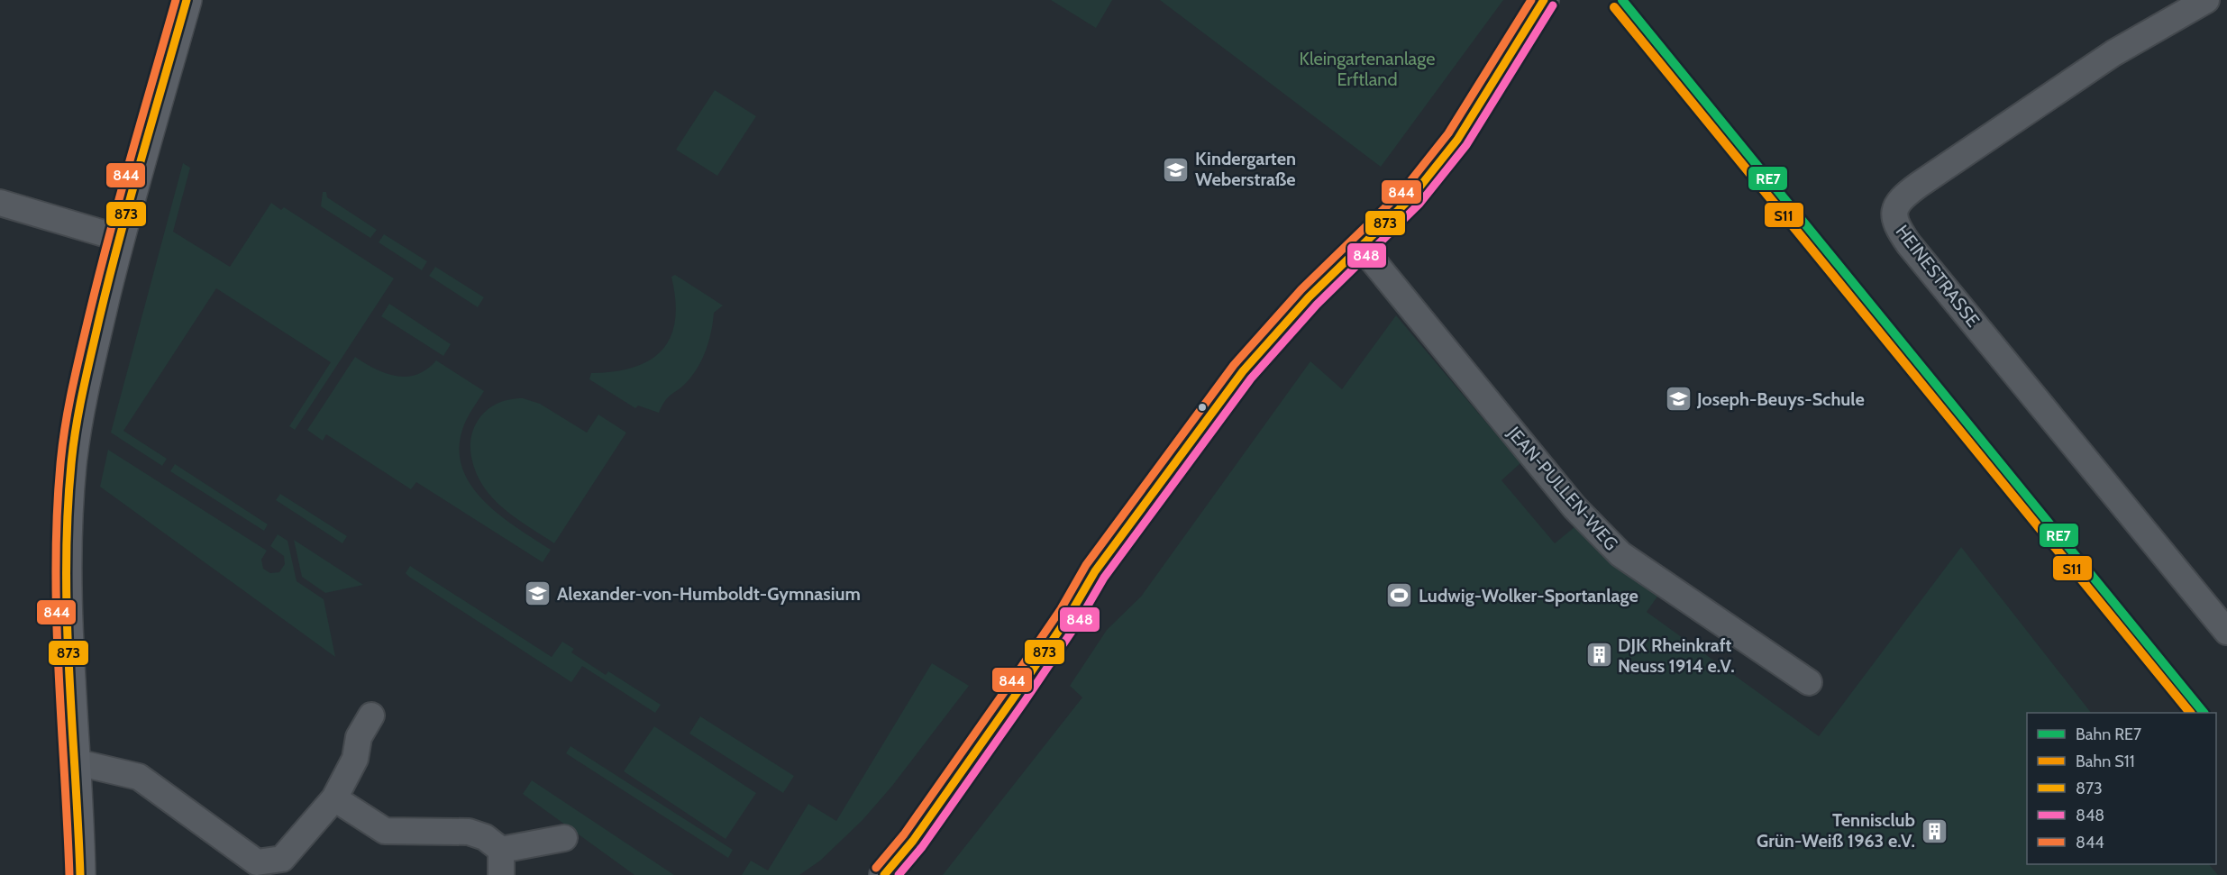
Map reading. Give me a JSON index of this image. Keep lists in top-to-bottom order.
{
  "streets": {
    "street": ["HEINESTRASSE", "JEAN-PULLEN-WEG"]
  },
  "parks": ["Kleingartenanlage Erftland"],
  "places": {
    "school or university": ["Kindergarten Weberstraße", "Joseph-Beuys-Schule", "Alexander-von-Humboldt-Gymnasium"],
    "sports": ["Ludwig-Wolker-Sportanlage"],
    "building": ["DJK Rheinkraft Neuss 1914 e.V.", "Tennisclub Grün-Weiß 1963 e.V."]
  },
  "lines": [
    "rail line RE7",
    "transit line 873",
    "transit line 844",
    "transit line 848",
    "rail line S11"
  ],
  "legend": [
    "Bahn RE7",
    "Bahn S11",
    "873",
    "848",
    "844"
  ]
}
